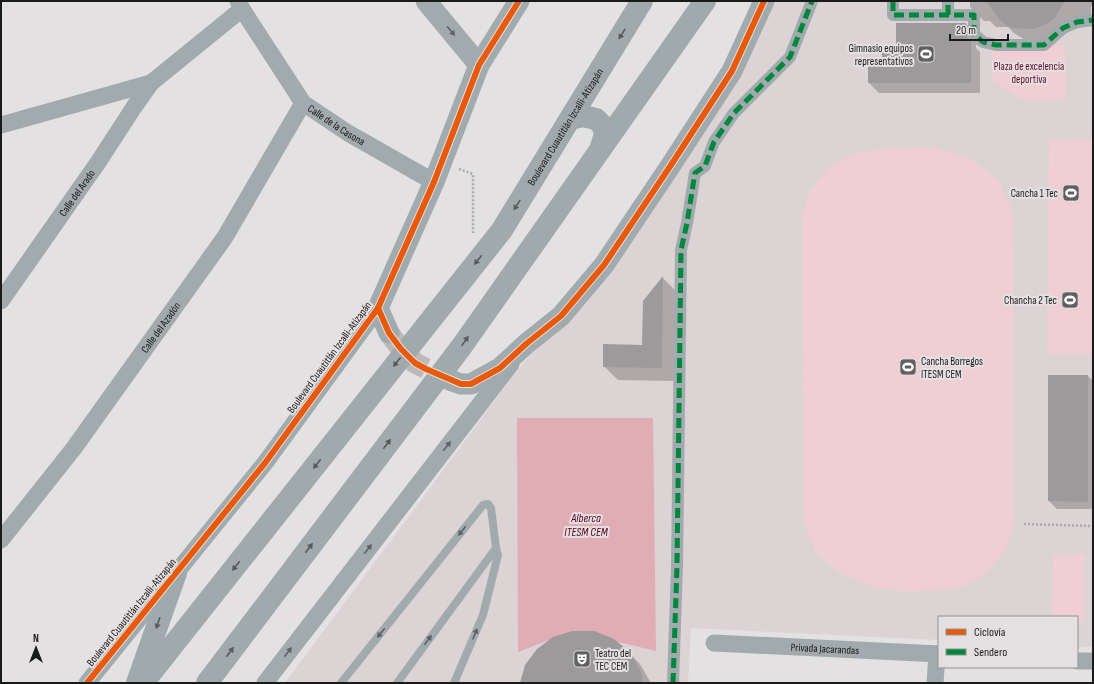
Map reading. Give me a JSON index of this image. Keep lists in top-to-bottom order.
{
  "streets": {
    "main road": ["Boulevard Cuautitlán Izcalli-Atizapán"],
    "street": [
      "Calle de la Casona",
      "Calle del Arado",
      "Calle del Azadón",
      "Privada Jacarandas"
    ]
  },
  "crossings": [
    ["Calle de la Casona", "Boulevard Cuautitlán Izcalli-Atizapán"],
    ["Calle de la Casona", "Calle del Arado"],
    ["Calle de la Casona", "Calle del Azadón"]
  ],
  "water": ["Alberca ITESM CEM"],
  "parks": ["Plaza de excelencia deportiva"],
  "places": {
    "sports": [
      "Gimnasio equipos representativos",
      "Cancha 1 Tec",
      "Chancha 2 Tec",
      "Cancha Borregos ITESM CEM"
    ],
    "theatre": ["Teatro del TEC CEM"]
  },
  "legend": ["Ciclovía", "Sendero"],
  "scale_bar": "20 m",
  "north": "top"
}
